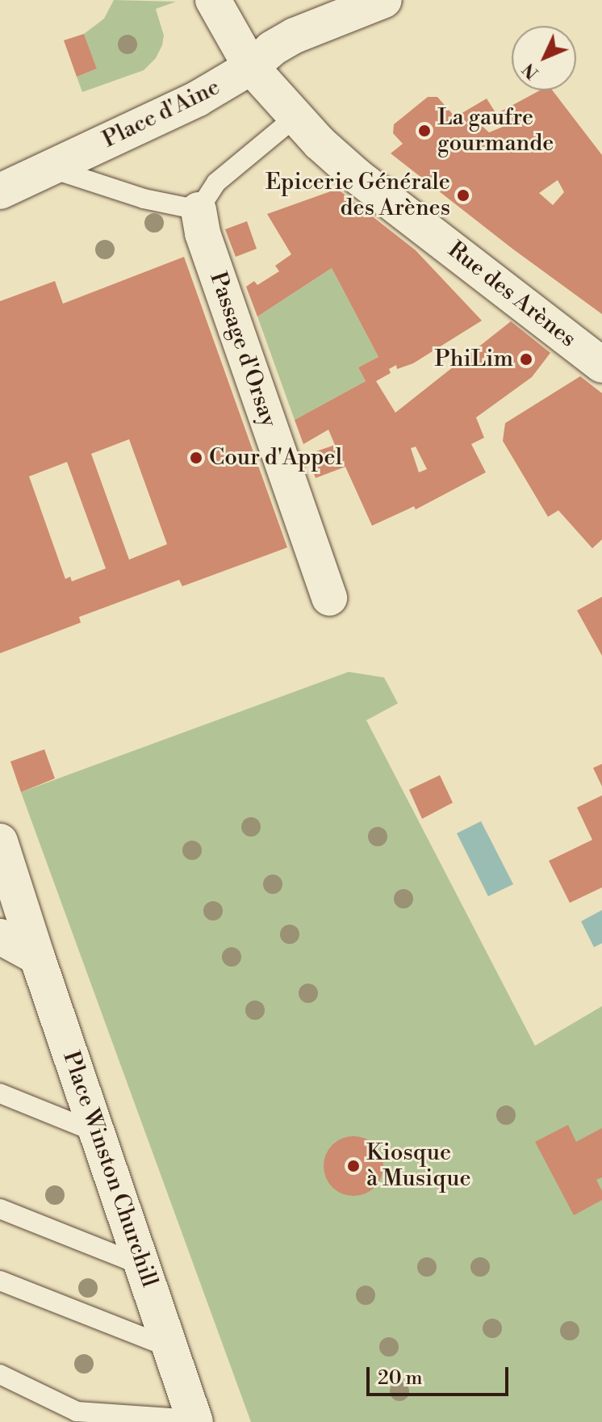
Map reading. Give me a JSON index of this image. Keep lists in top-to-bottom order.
{
  "streets": {
    "main road": [
      "Place d'Aine",
      "Rue des Arènes",
      "Passage d'Orsay",
      "Place Winston Churchill"
    ]
  },
  "crossings": [
    ["Place d'Aine", "Rue des Arènes"]
  ],
  "places": [
    "La gaufre gourmande",
    "Epicerie Générale des Arènes",
    "PhiLim",
    "Cour d'Appel",
    "Kiosque à Musique"
  ],
  "scale_bar": "20 m",
  "north": "bottom left"
}
